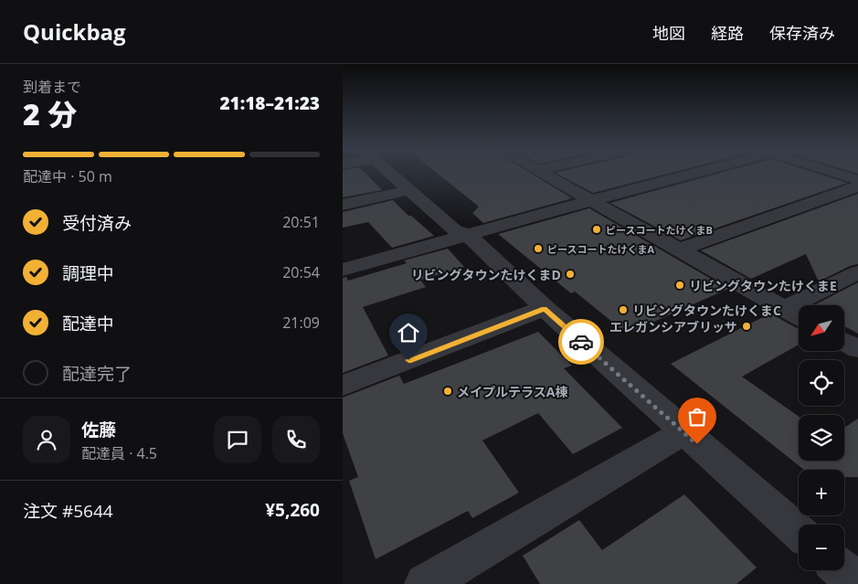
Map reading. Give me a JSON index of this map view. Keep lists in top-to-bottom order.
{
  "places": [
    "ピースコートたけくまB",
    "ピースコートたけくまA",
    "リビングタウンたけくまD",
    "リビングタウンたけくまE",
    "リビングタウンたけくまC",
    "エレガンシアブリッサ",
    "メイプルテラスA棟"
  ],
  "north": "bottom left",
  "page": {
    "header": "Quickbag",
    "nav": ["地図", "経路", "保存済み"],
    "heading": ["2 分", "到着まで", "21:18–21:23"],
    "panel": [
      "佐藤",
      "配達員 · 4.5",
      "注文 #5644",
      "¥5,260"
    ],
    "bar": "配達中 · 50 m",
    "list": [
      ["受付済み", "20:51"],
      ["調理中", "20:54"],
      ["配達中", "21:09"],
      "配達完了"
    ],
    "map_buttons": ["+", "−"]
  }
}
